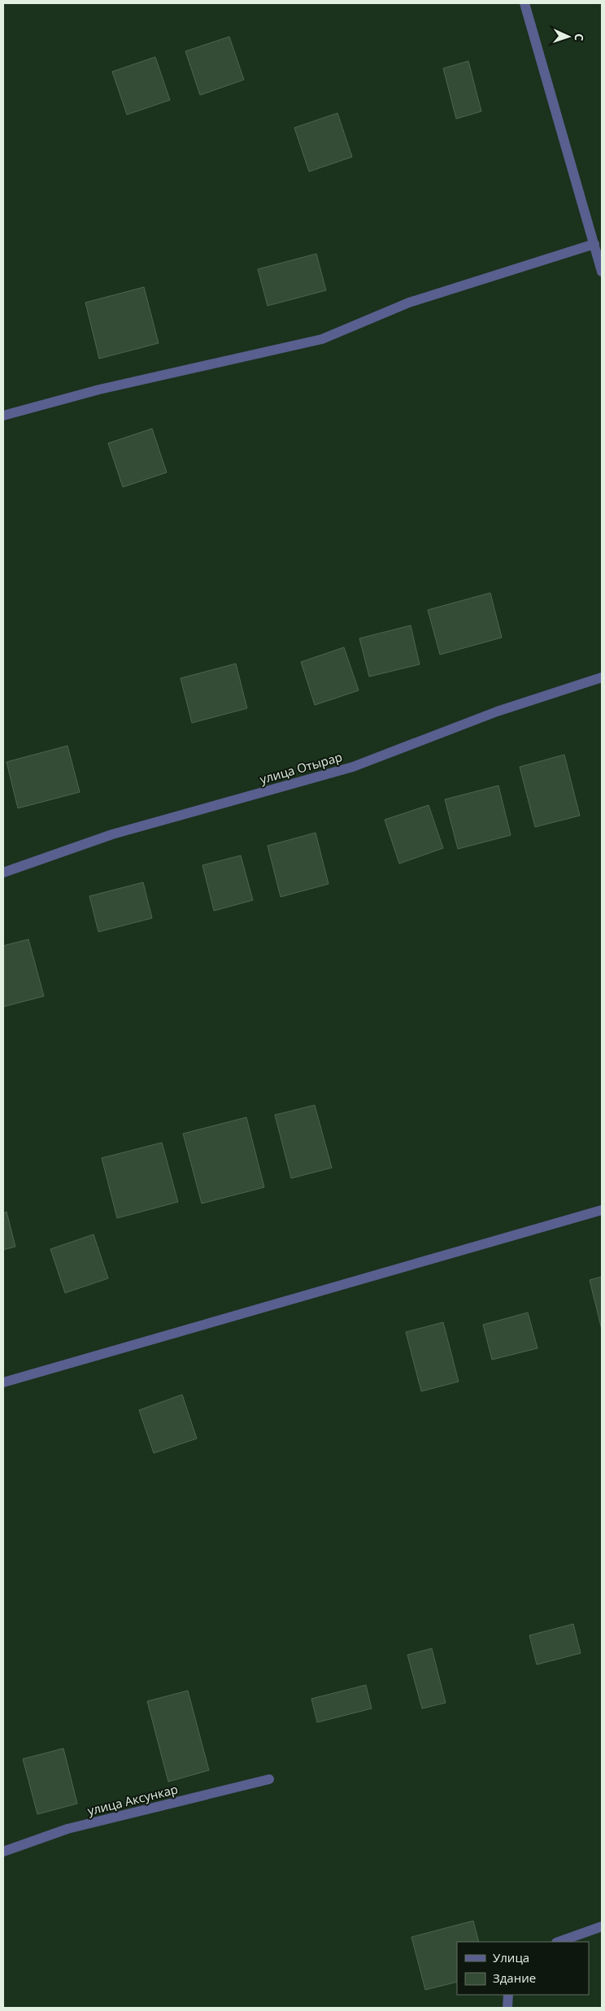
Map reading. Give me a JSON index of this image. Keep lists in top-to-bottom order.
{
  "streets": {
    "street": ["улица Отырар", "улица Аксункар"]
  },
  "legend": ["Улица", "Здание"],
  "north": "right"
}
